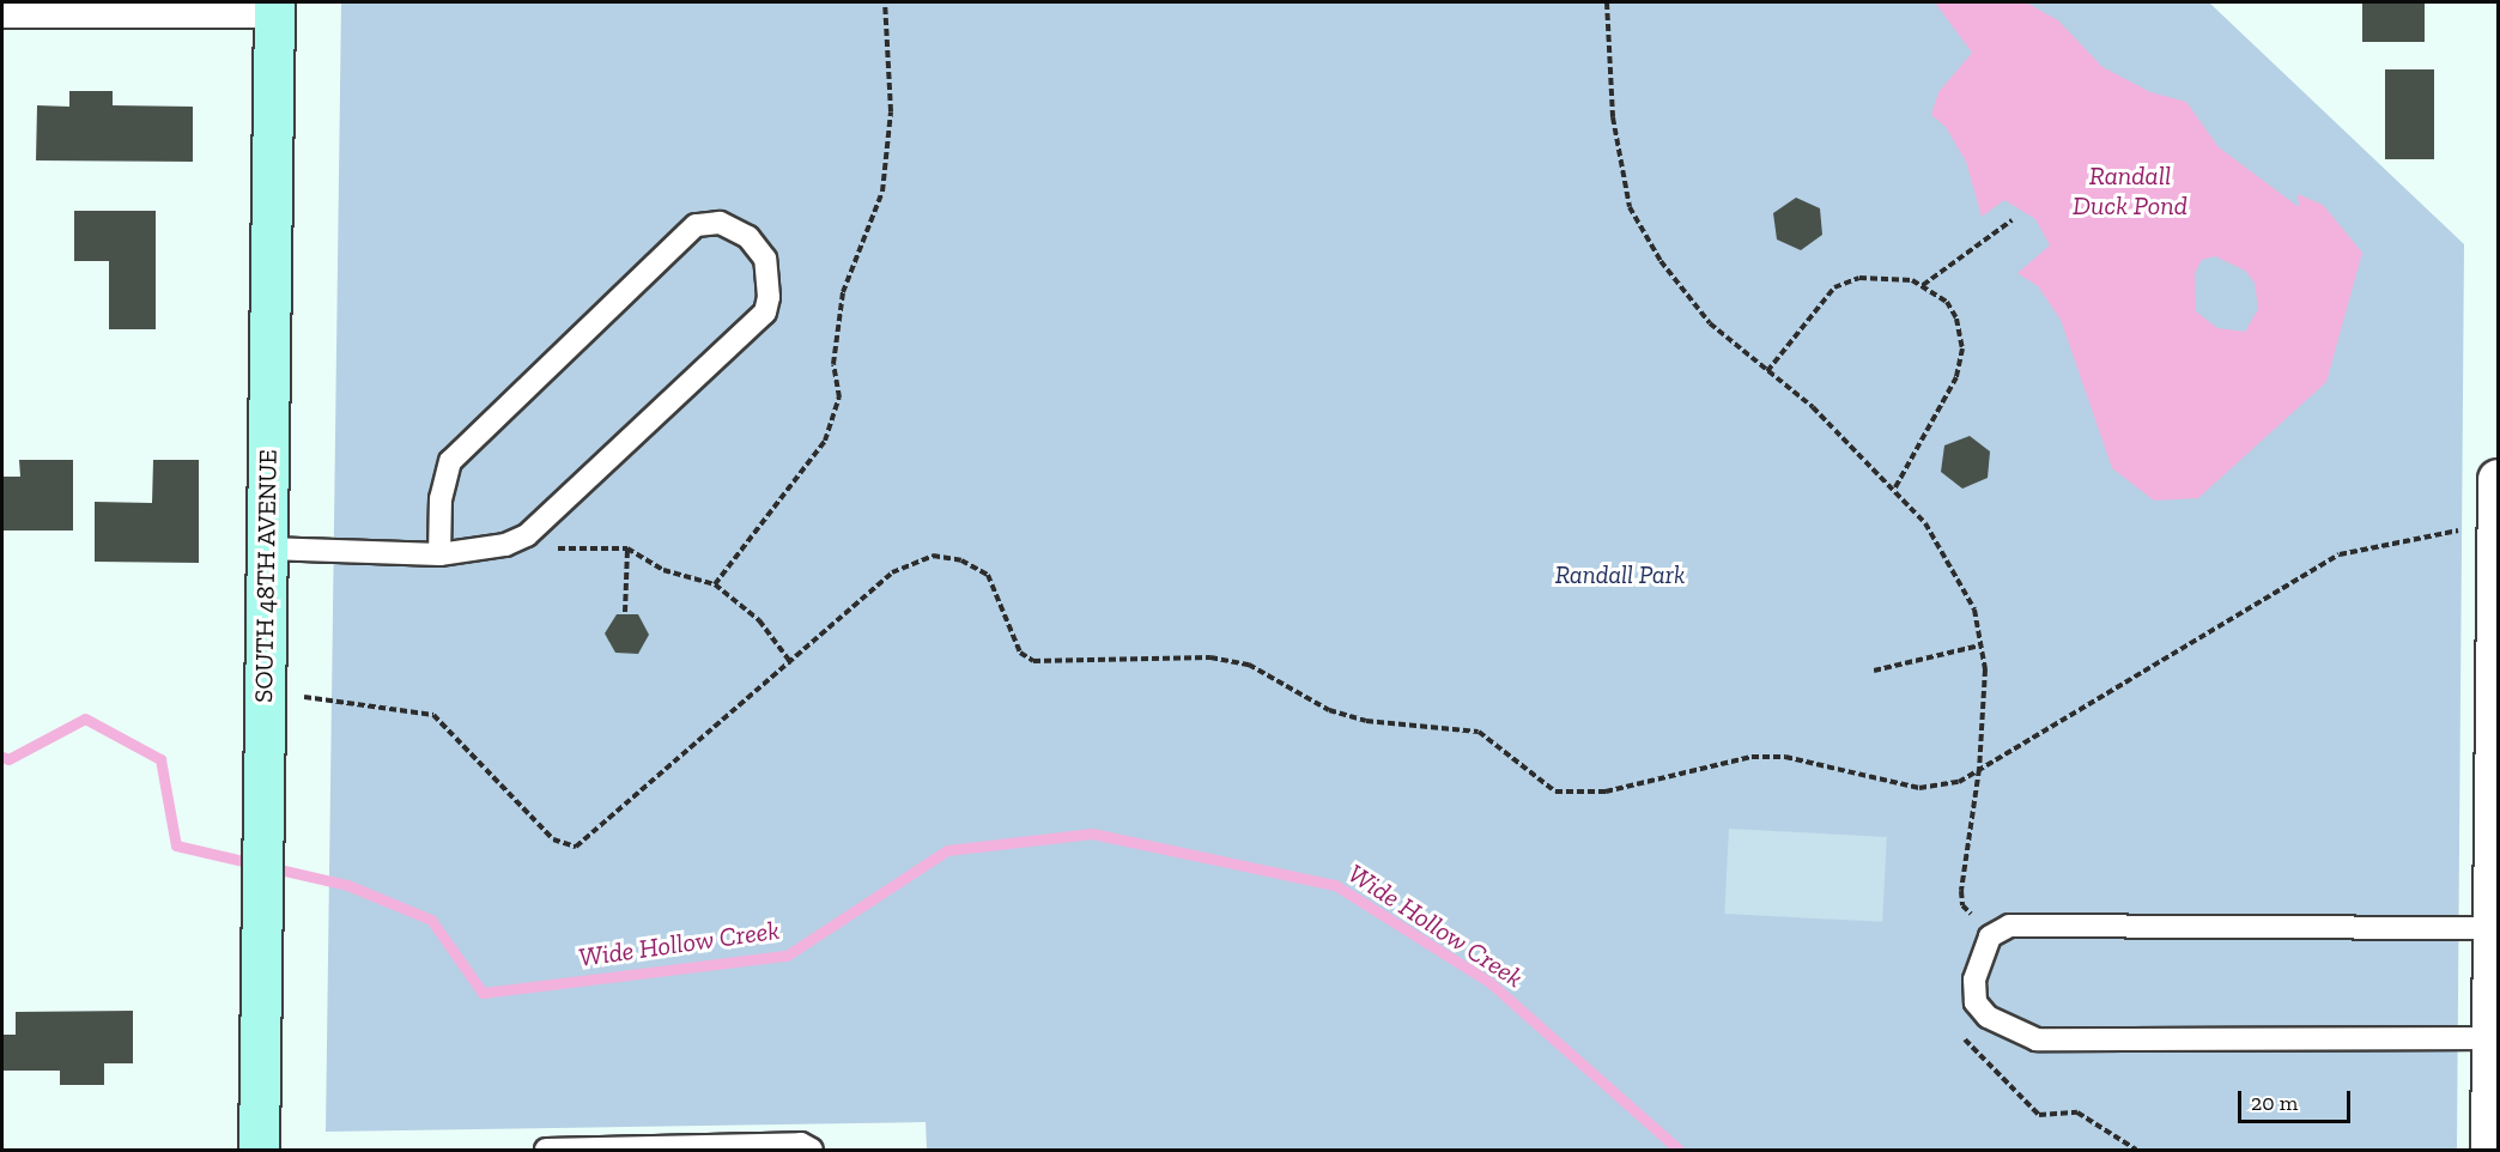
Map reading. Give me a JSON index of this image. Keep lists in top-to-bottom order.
{
  "streets": {
    "street": ["SOUTH 48TH AVENUE"]
  },
  "water": ["Randall Duck Pond", "Wide Hollow Creek"],
  "parks": ["Randall Park"],
  "scale_bar": "20 m"
}
